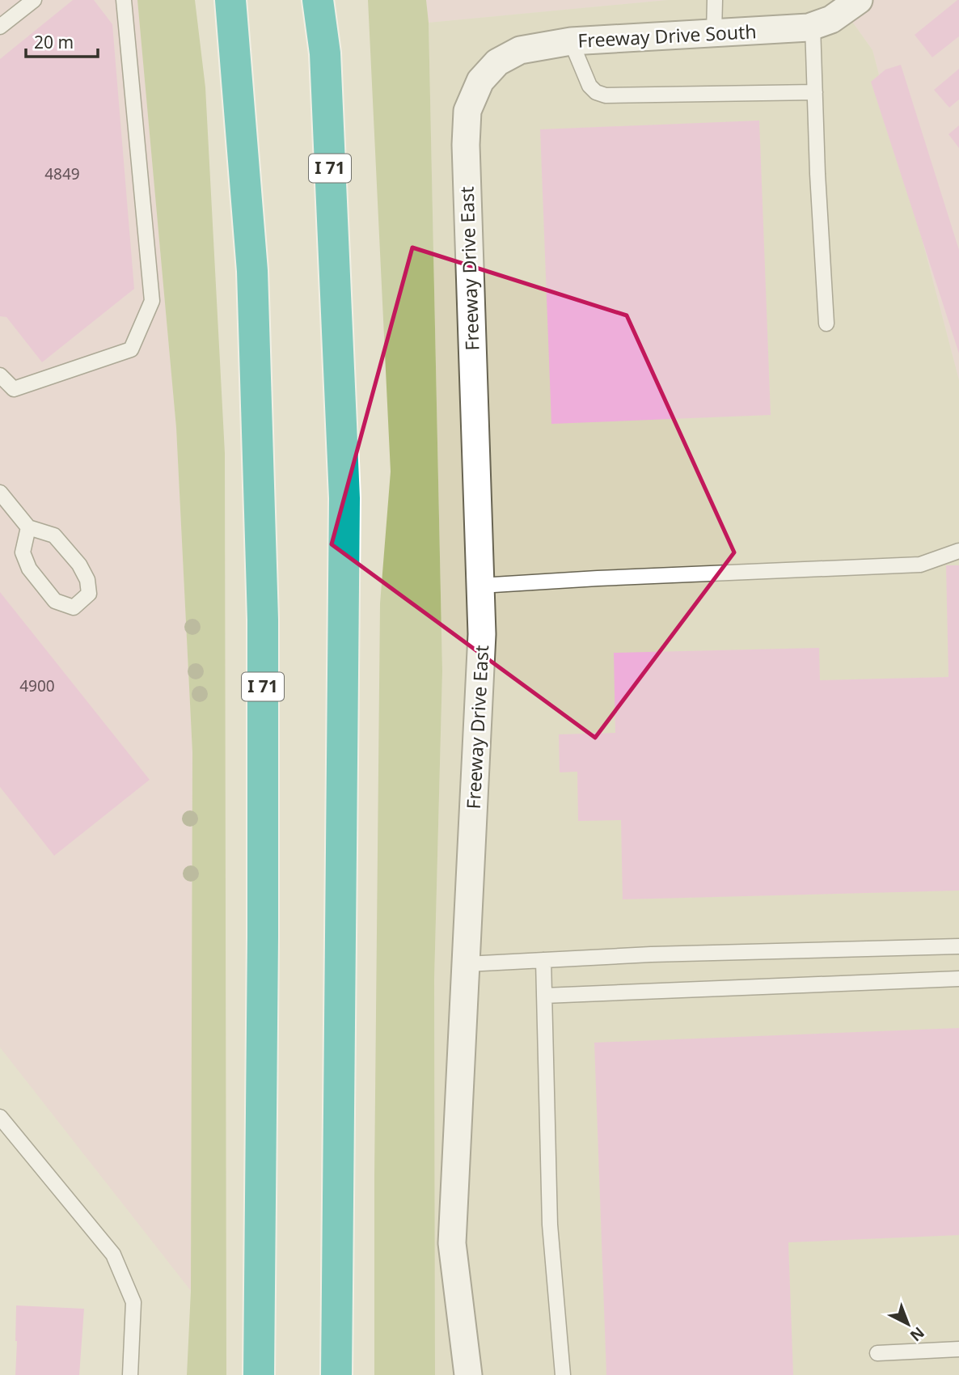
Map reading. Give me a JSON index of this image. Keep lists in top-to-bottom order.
{
  "streets": {
    "highway": ["I 71"],
    "street": ["Freeway Drive South", "Freeway Drive East"]
  },
  "crossings": [
    ["Freeway Drive South", "Freeway Drive East"]
  ],
  "house_numbers": ["4849", "4900"],
  "scale_bar": "20 m",
  "north": "bottom right"
}
